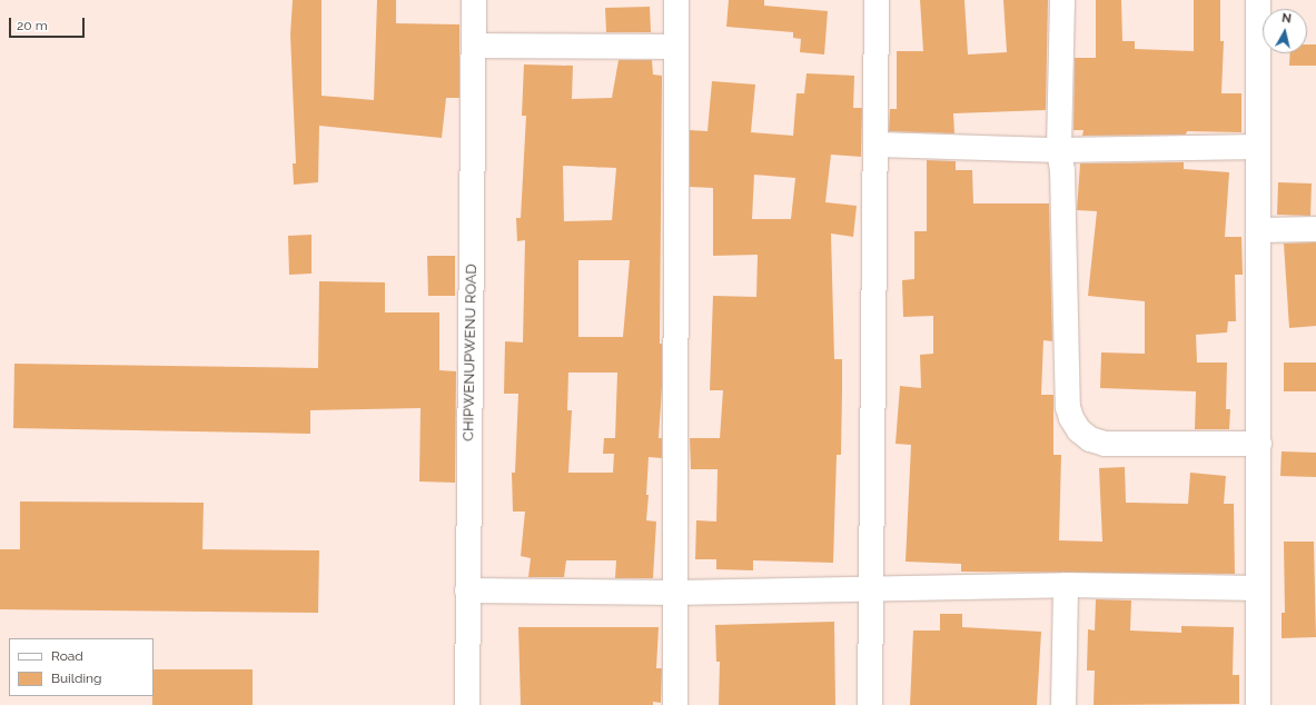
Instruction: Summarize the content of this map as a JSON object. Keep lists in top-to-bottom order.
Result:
{
  "streets": {
    "street": ["CHIPWENUPWENU ROAD"]
  },
  "legend": ["Road", "Building"],
  "scale_bar": "20 m",
  "north": "top"
}
